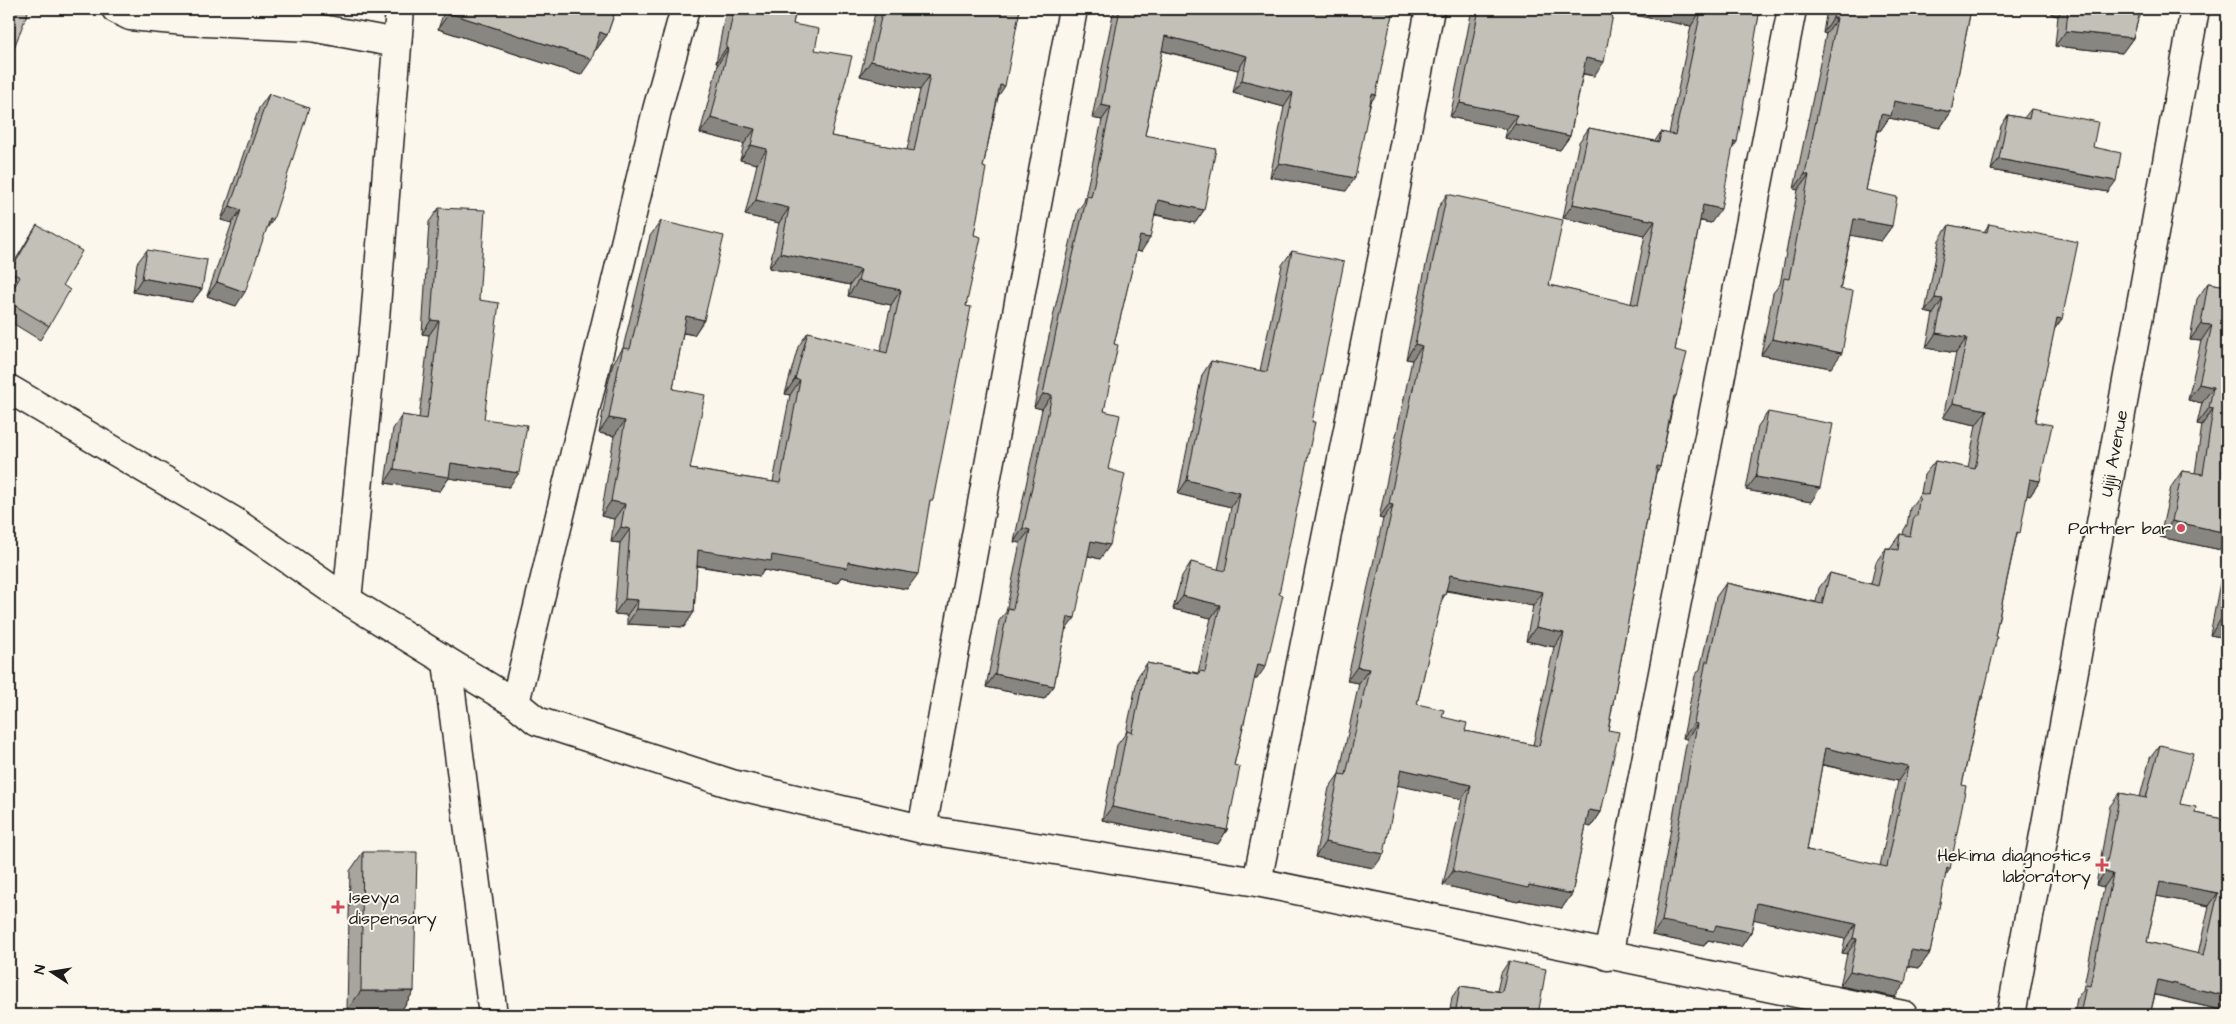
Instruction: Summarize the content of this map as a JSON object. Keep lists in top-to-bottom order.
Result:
{
  "streets": {
    "main road": ["Ujiji Avenue"]
  },
  "places": {
    "other": ["Partner bar"],
    "health": ["Hekima diagnostics laboratory", "Isevya dispensary"]
  },
  "north": "left"
}
